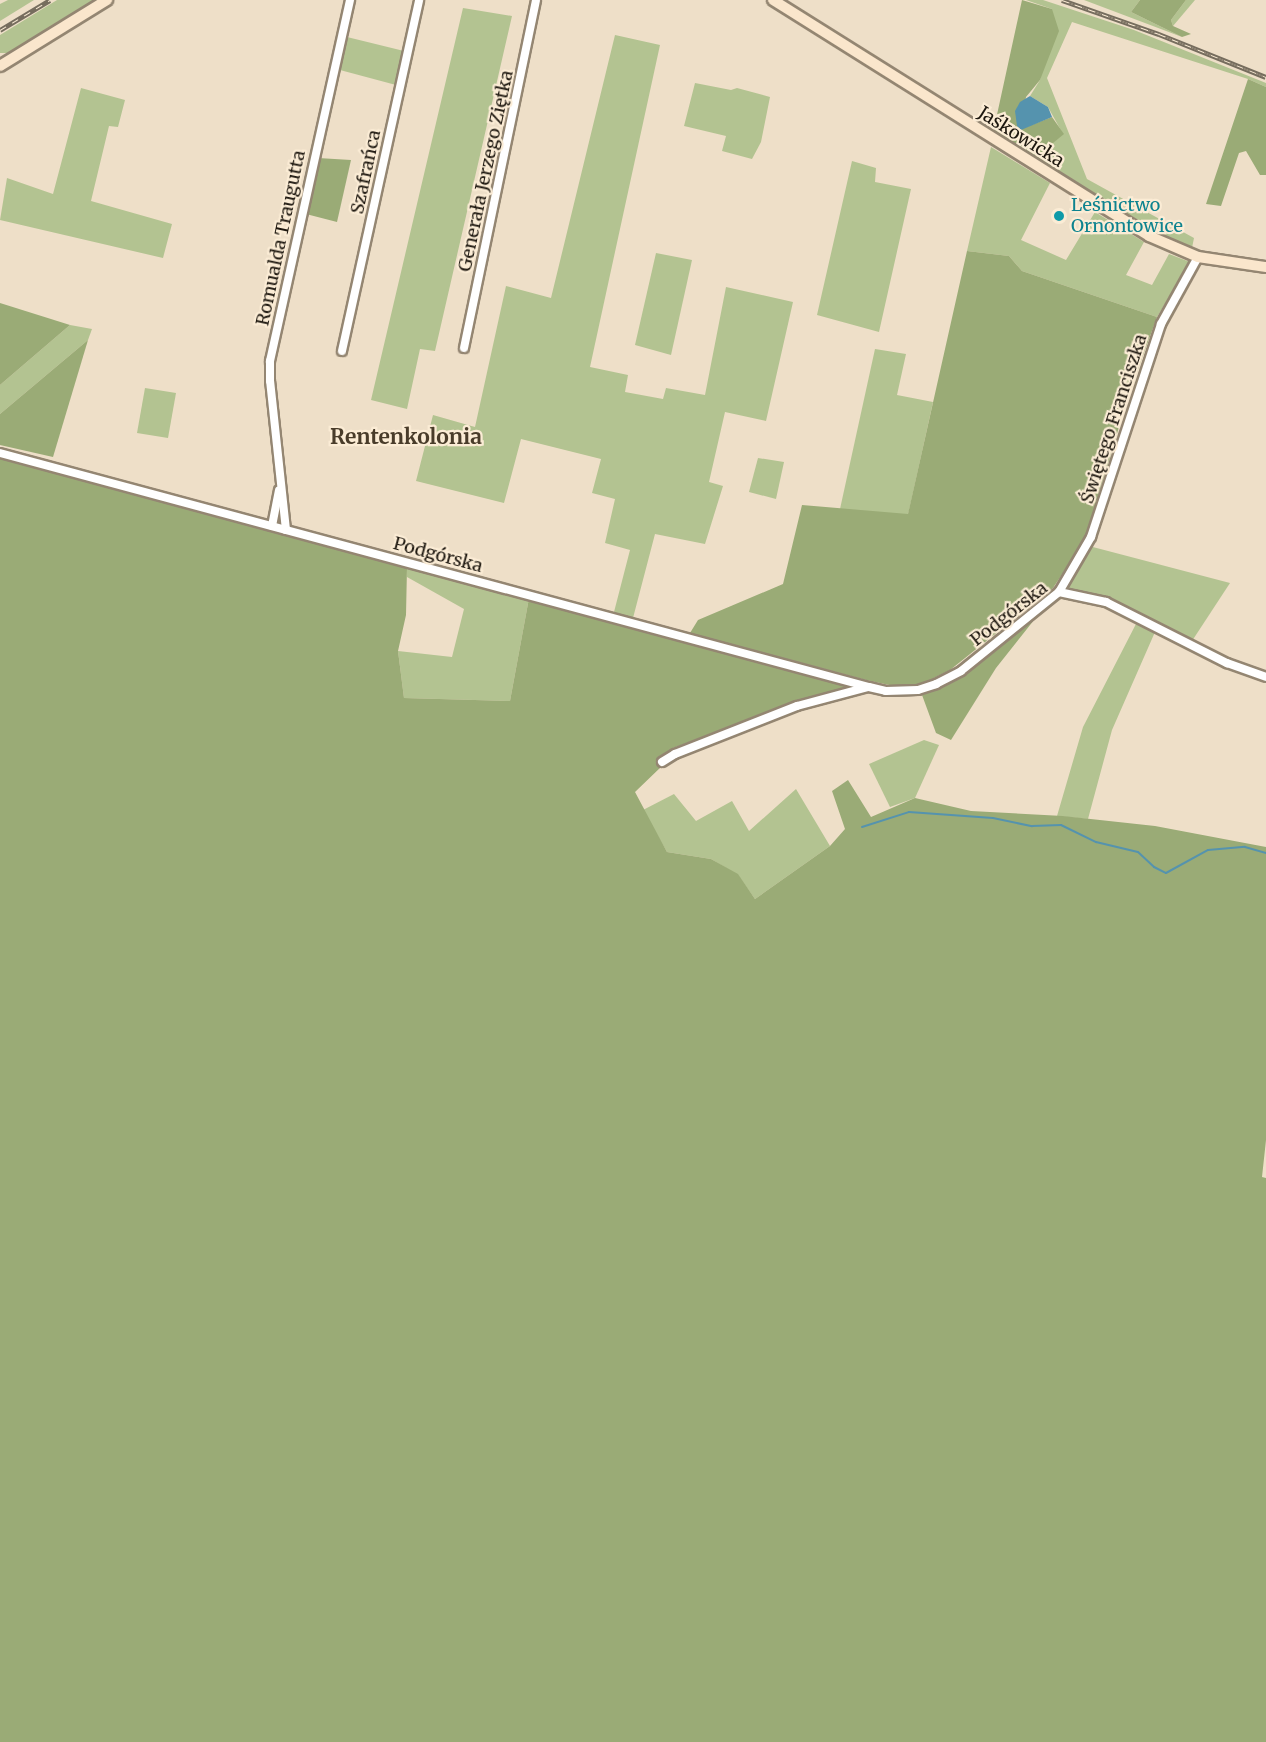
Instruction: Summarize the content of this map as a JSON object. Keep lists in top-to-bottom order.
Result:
{
  "streets": {
    "street": [
      "Jaśkowicka",
      "Generała Jerzego Ziętka",
      "Szafrańca",
      "Romualda Traugutta",
      "Świętego Franciszka",
      "Podgórska"
    ]
  },
  "crossings": [
    ["Jaśkowicka", "Świętego Franciszka"],
    ["Romualda Traugutta", "Podgórska"],
    ["Świętego Franciszka", "Podgórska"]
  ],
  "districts": ["Rentenkolonia"],
  "places": ["Leśnictwo Ornontowice"]
}
